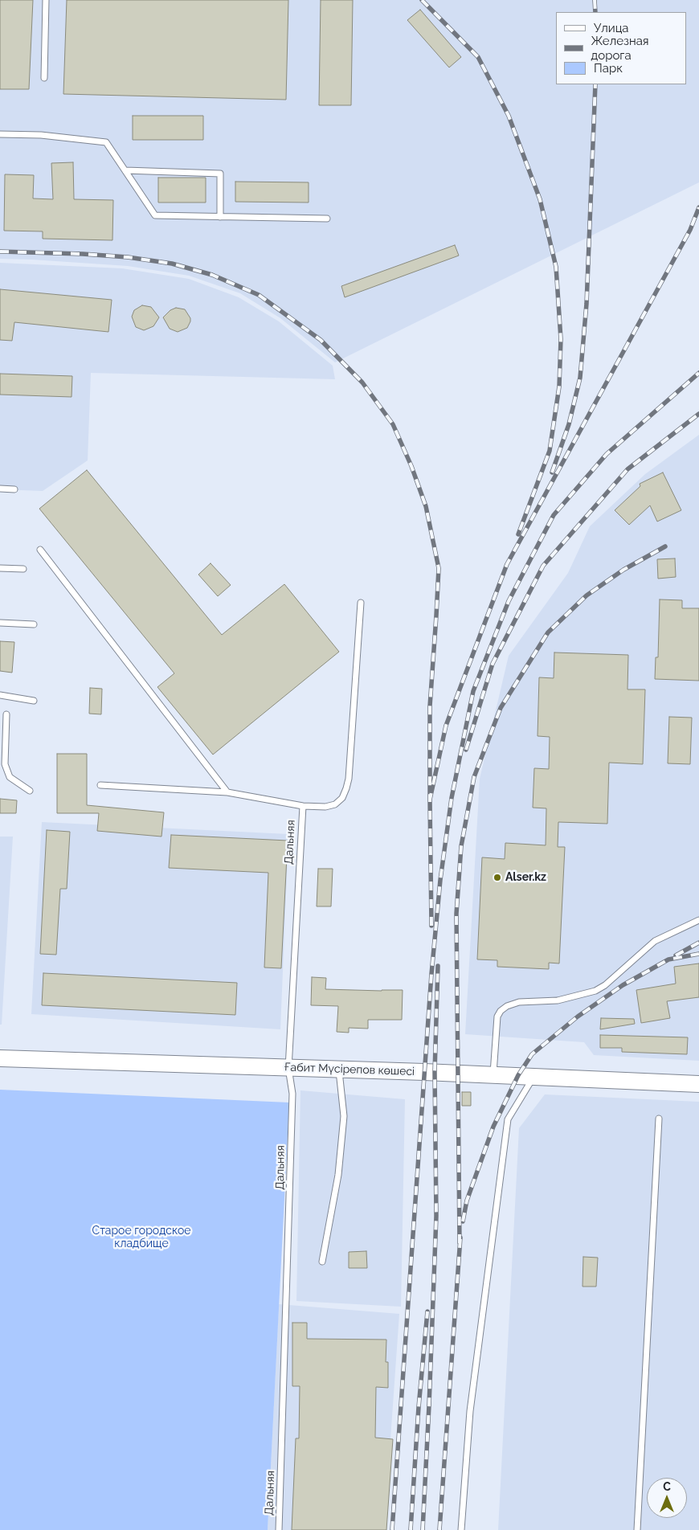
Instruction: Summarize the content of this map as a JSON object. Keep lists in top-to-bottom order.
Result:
{
  "streets": {
    "main road": ["Ғабит Мүсірепов көшесі"],
    "lane": ["Дальняя"]
  },
  "crossings": [
    ["Дальняя", "Ғабит Мүсірепов көшесі"]
  ],
  "parks": ["Старое городское кладбище"],
  "places": ["Alser.kz"],
  "legend": ["Улица", "Железная дорога", "Парк"],
  "north": "top"
}
